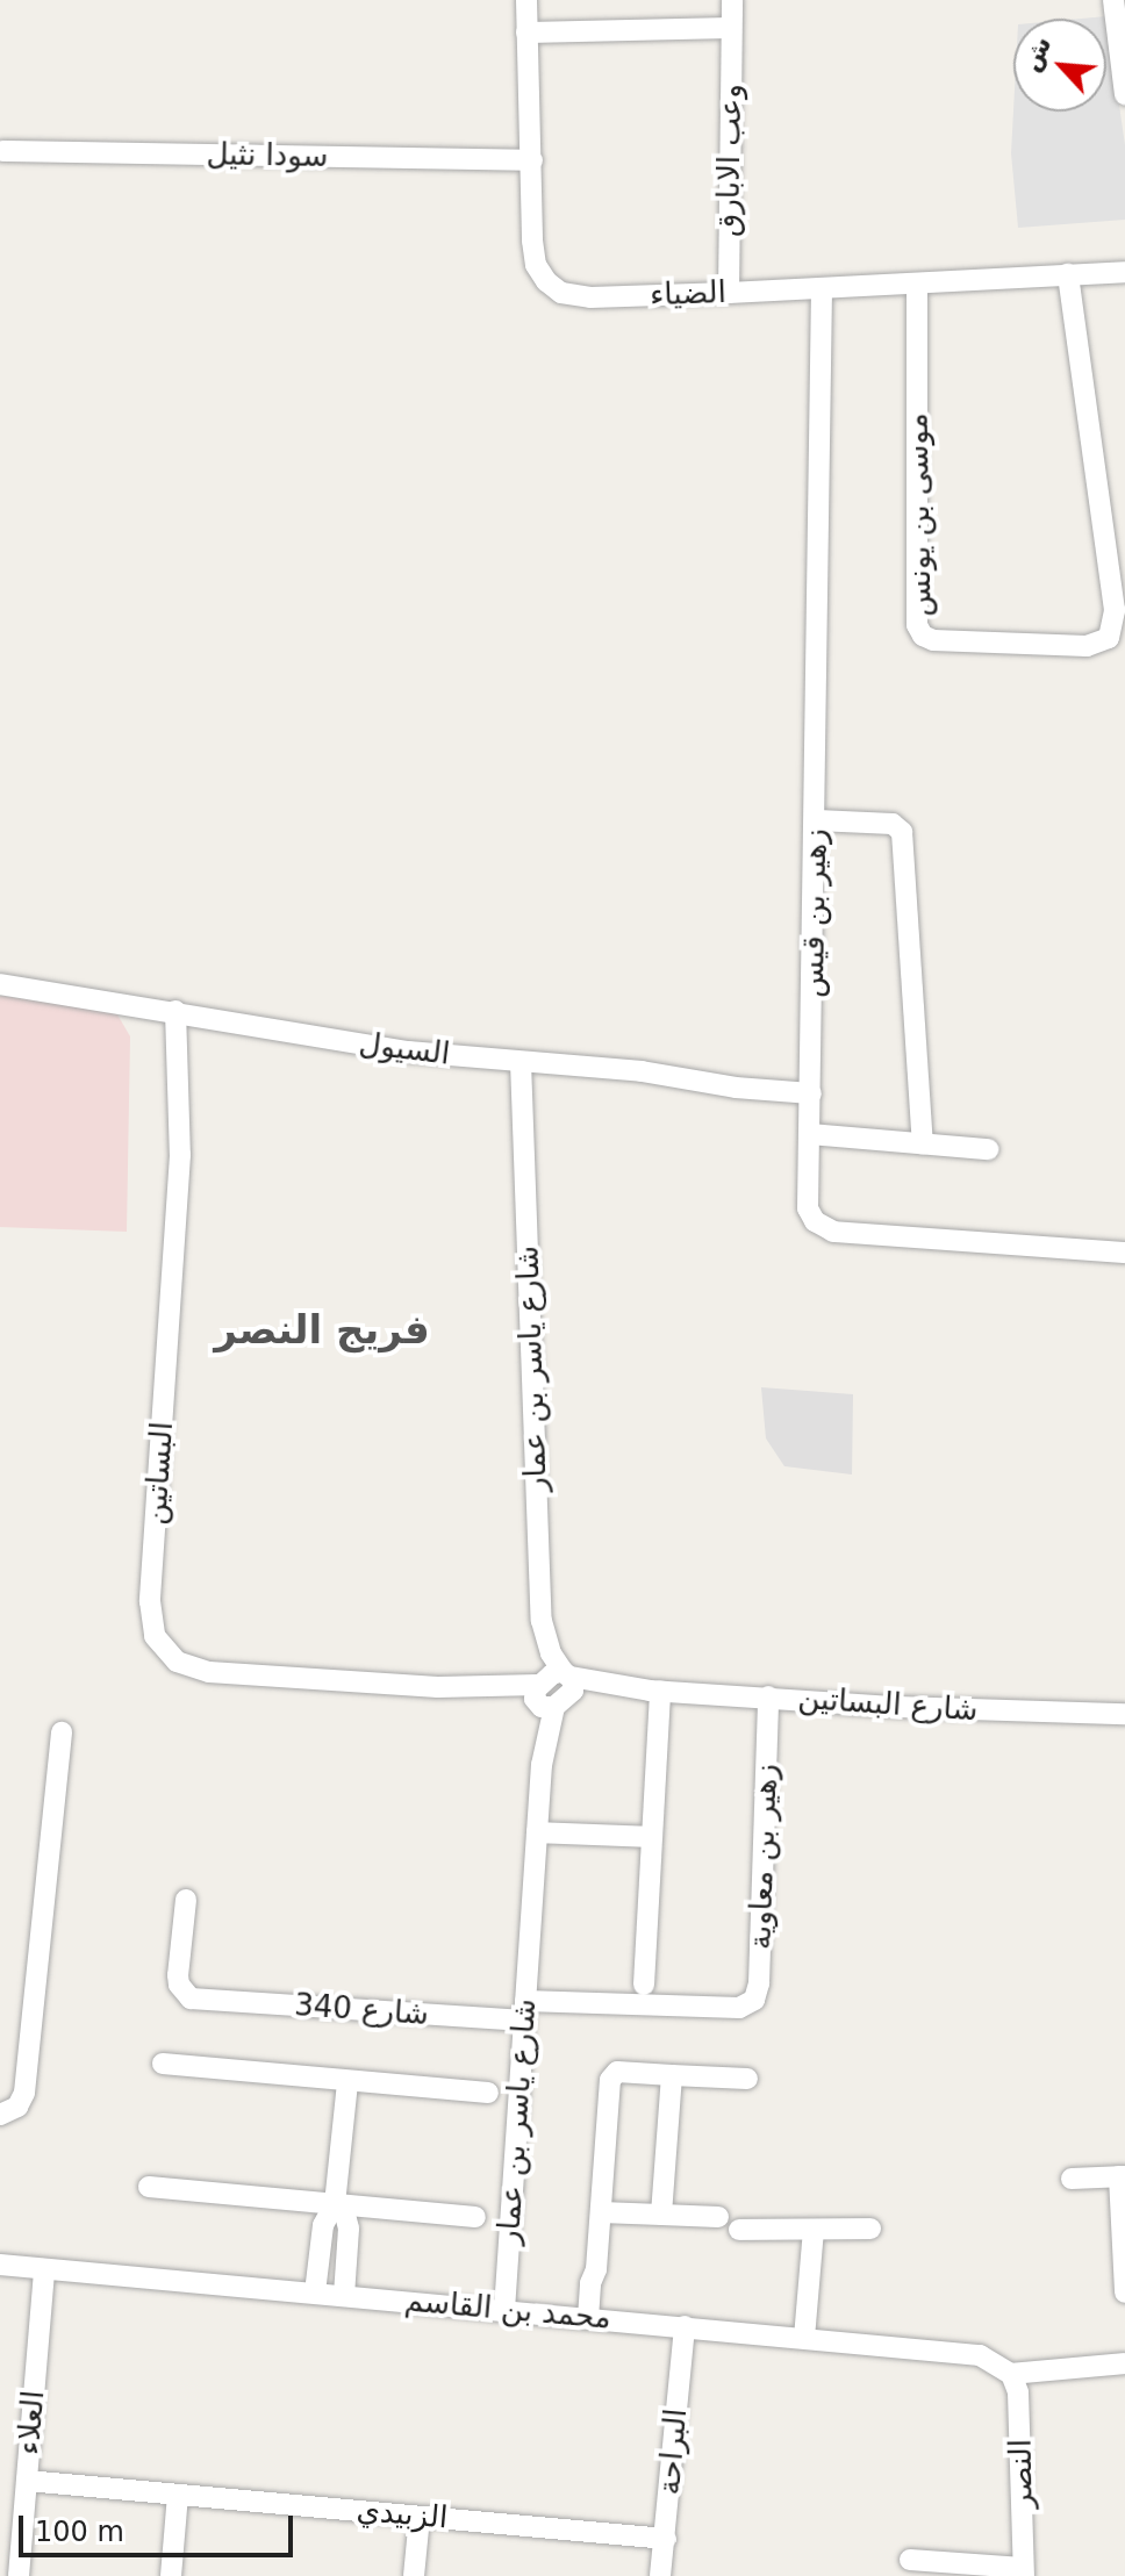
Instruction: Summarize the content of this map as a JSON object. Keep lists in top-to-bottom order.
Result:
{
  "streets": {
    "street": [
      "سودا نثيل",
      "وعب الابارق",
      "الضياء",
      "موسى بن يونس",
      "زهير بن قيس",
      "السيول",
      "شارع ياسر بن عمار",
      "البساتين",
      "شارع البساتين",
      "زهير بن معاوية",
      "شارع 340",
      "محمد بن القاسم",
      "العلاء",
      "البراحة",
      "النصر",
      "الزبيدي"
    ]
  },
  "crossings": [
    ["سودا نثيل", "الضياء"],
    ["وعب الابارق", "الضياء"],
    ["الضياء", "موسى بن يونس"],
    ["الضياء", "زهير بن قيس"],
    ["زهير بن قيس", "السيول"],
    ["السيول", "شارع ياسر بن عمار"],
    ["السيول", "البساتين"],
    ["شارع ياسر بن عمار", "البساتين"],
    ["شارع ياسر بن عمار", "شارع البساتين"],
    ["شارع ياسر بن عمار", "شارع 340"],
    ["شارع ياسر بن عمار", "محمد بن القاسم"],
    ["البساتين", "شارع البساتين"],
    ["شارع البساتين", "زهير بن معاوية"],
    ["زهير بن معاوية", "شارع 340"],
    ["محمد بن القاسم", "العلاء"],
    ["محمد بن القاسم", "البراحة"],
    ["محمد بن القاسم", "النصر"],
    ["العلاء", "الزبيدي"],
    ["البراحة", "الزبيدي"]
  ],
  "districts": ["فريج النصر"],
  "scale_bar": "100 m",
  "north": "top left"
}
